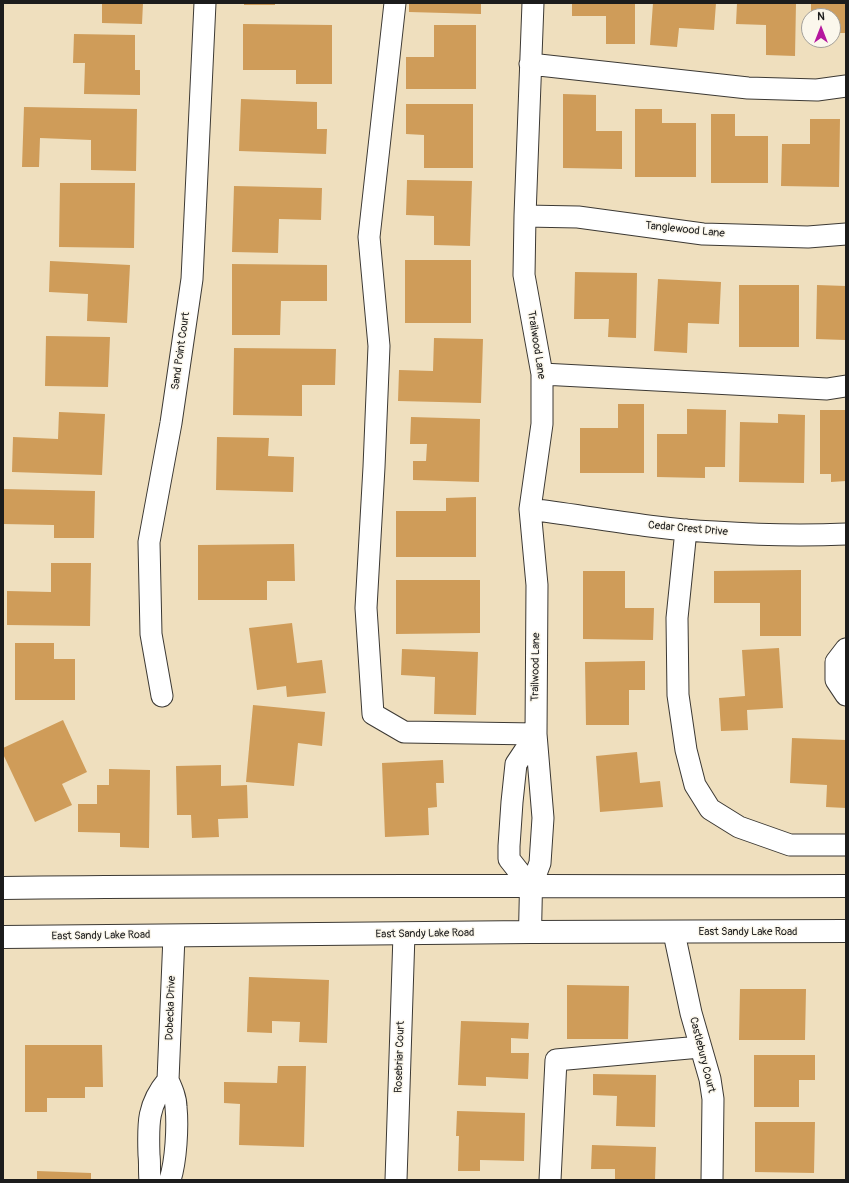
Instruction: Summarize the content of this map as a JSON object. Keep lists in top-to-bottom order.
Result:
{
  "streets": {
    "main road": ["East Sandy Lake Road"],
    "street": [
      "Tanglewood Lane",
      "Trailwood Lane",
      "Sand Point Court",
      "Cedar Crest Drive",
      "Dobecka Drive",
      "Castlebury Court",
      "Rosebriar Court"
    ]
  },
  "crossings": [
    ["Tanglewood Lane", "Trailwood Lane"],
    ["Trailwood Lane", "Cedar Crest Drive"],
    ["East Sandy Lake Road", "Dobecka Drive"],
    ["East Sandy Lake Road", "Castlebury Court"],
    ["East Sandy Lake Road", "Rosebriar Court"]
  ],
  "north": "top"
}
